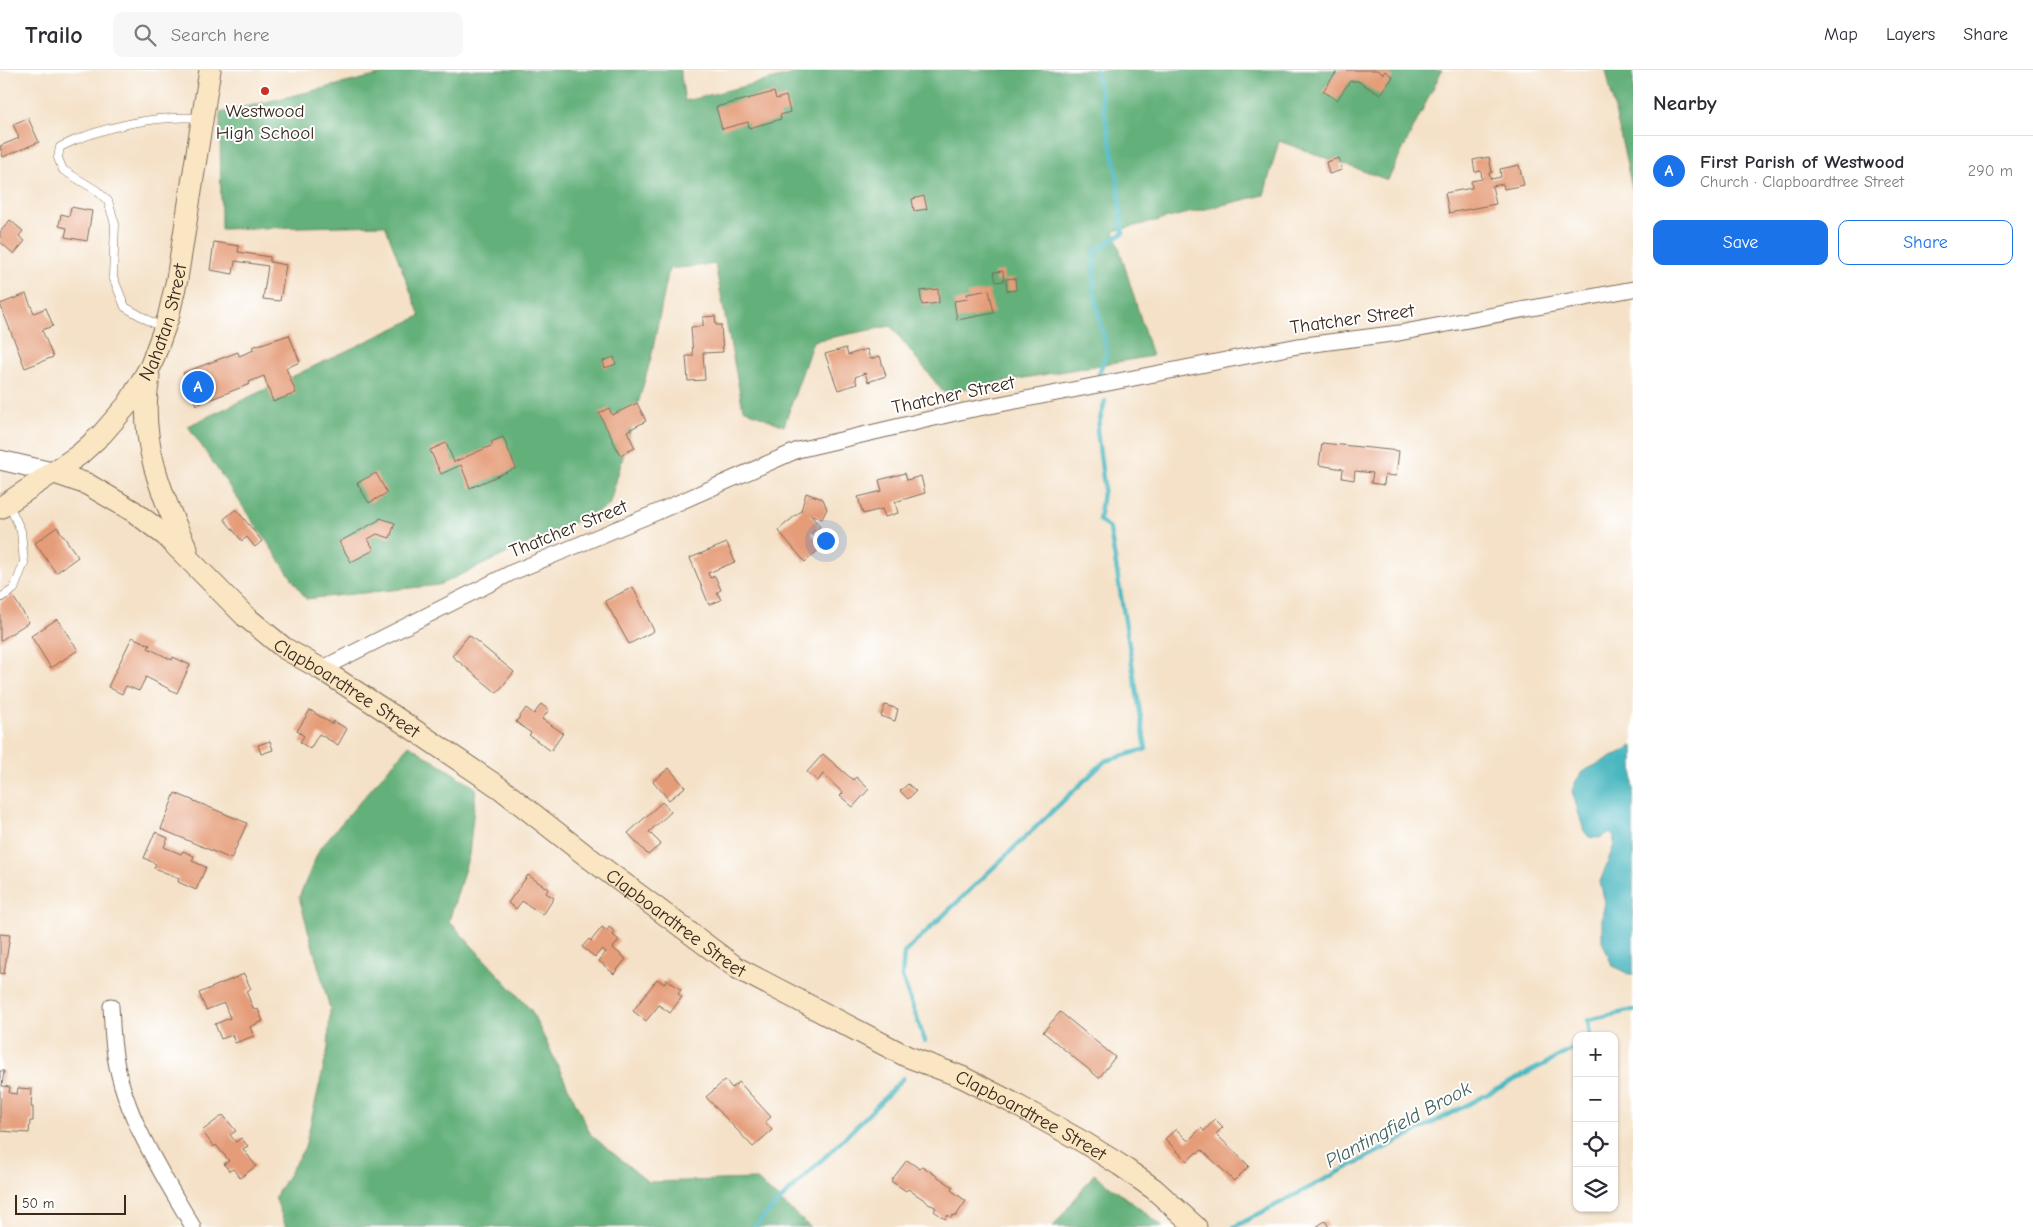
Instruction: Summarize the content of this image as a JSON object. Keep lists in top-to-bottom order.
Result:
{
  "streets": {
    "main road": ["Nahatan Street", "Clapboardtree Street"],
    "street": ["Thatcher Street"]
  },
  "crossings": [
    ["Thatcher Street", "Clapboardtree Street"],
    ["Nahatan Street", "Clapboardtree Street"]
  ],
  "water": ["Plantingfield Brook"],
  "places": ["Westwood High School"],
  "scale_bar": "50 m",
  "page": {
    "header": "Trailo",
    "search": "Search here",
    "nav": ["Map", "Layers", "Share"],
    "heading": "Nearby",
    "list": [
      {
        "mark": "A",
        "name": "First Parish of Westwood",
        "note": "Church · Clapboardtree Street",
        "value": "290 m"
      }
    ],
    "buttons": ["Save", "Share"],
    "pins": "A",
    "map_buttons": ["+", "−"],
    "scale": "50 m"
  }
}
